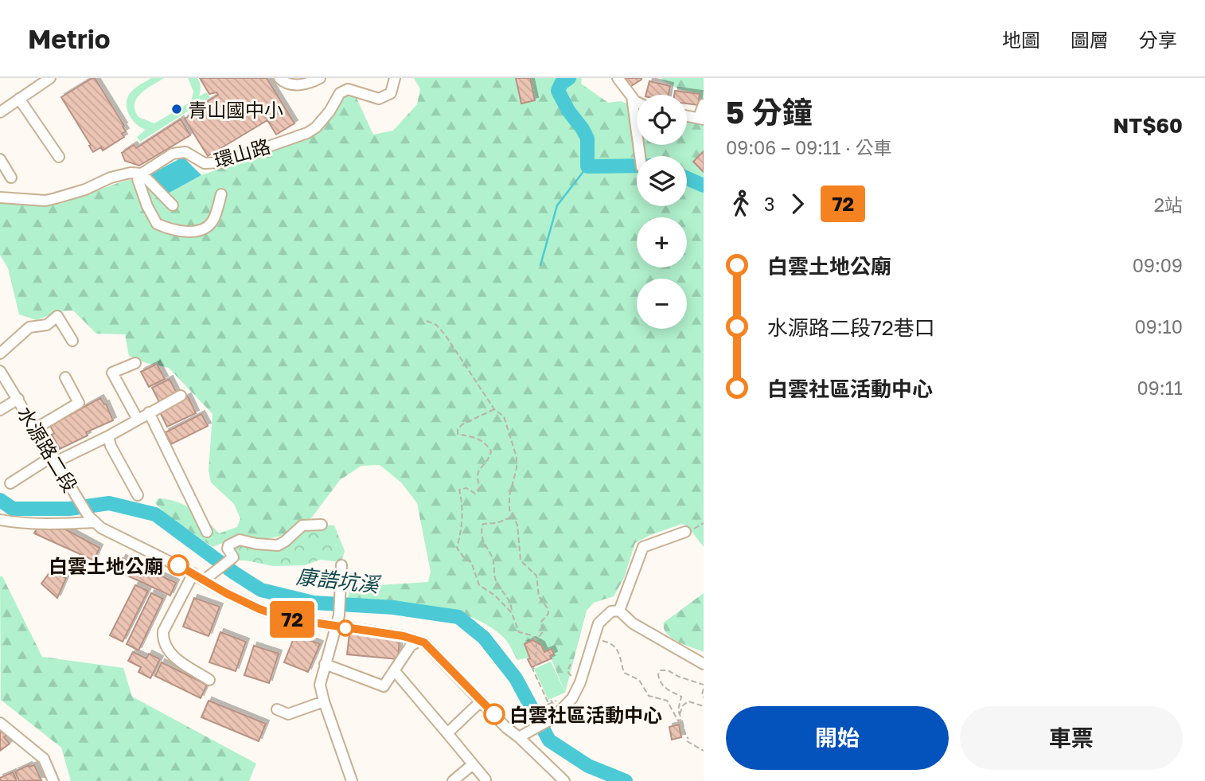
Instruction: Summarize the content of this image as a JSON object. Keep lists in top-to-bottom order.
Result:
{
  "streets": {
    "street": ["環山路", "水源路二段"]
  },
  "water": ["康誥坑溪"],
  "places": ["青山國中小", "白雲土地公廟", "白雲社區活動中心"],
  "lines": ["bus line 72"],
  "page": {
    "header": "Metrio",
    "nav": ["地圖", "圖層", "分享"],
    "on_map": "72",
    "heading": ["5 分鐘", "09:06 – 09:11 · 公車", "NT$60"],
    "map_buttons": ["+", "−"],
    "legs": ["3", "72", "2站"],
    "list": [
      {
        "name": "白雲土地公廟",
        "value": "09:09"
      },
      {
        "name": "水源路二段72巷口",
        "value": "09:10"
      },
      {
        "name": "白雲社區活動中心",
        "value": "09:11"
      }
    ],
    "buttons": ["開始", "車票"]
  }
}
